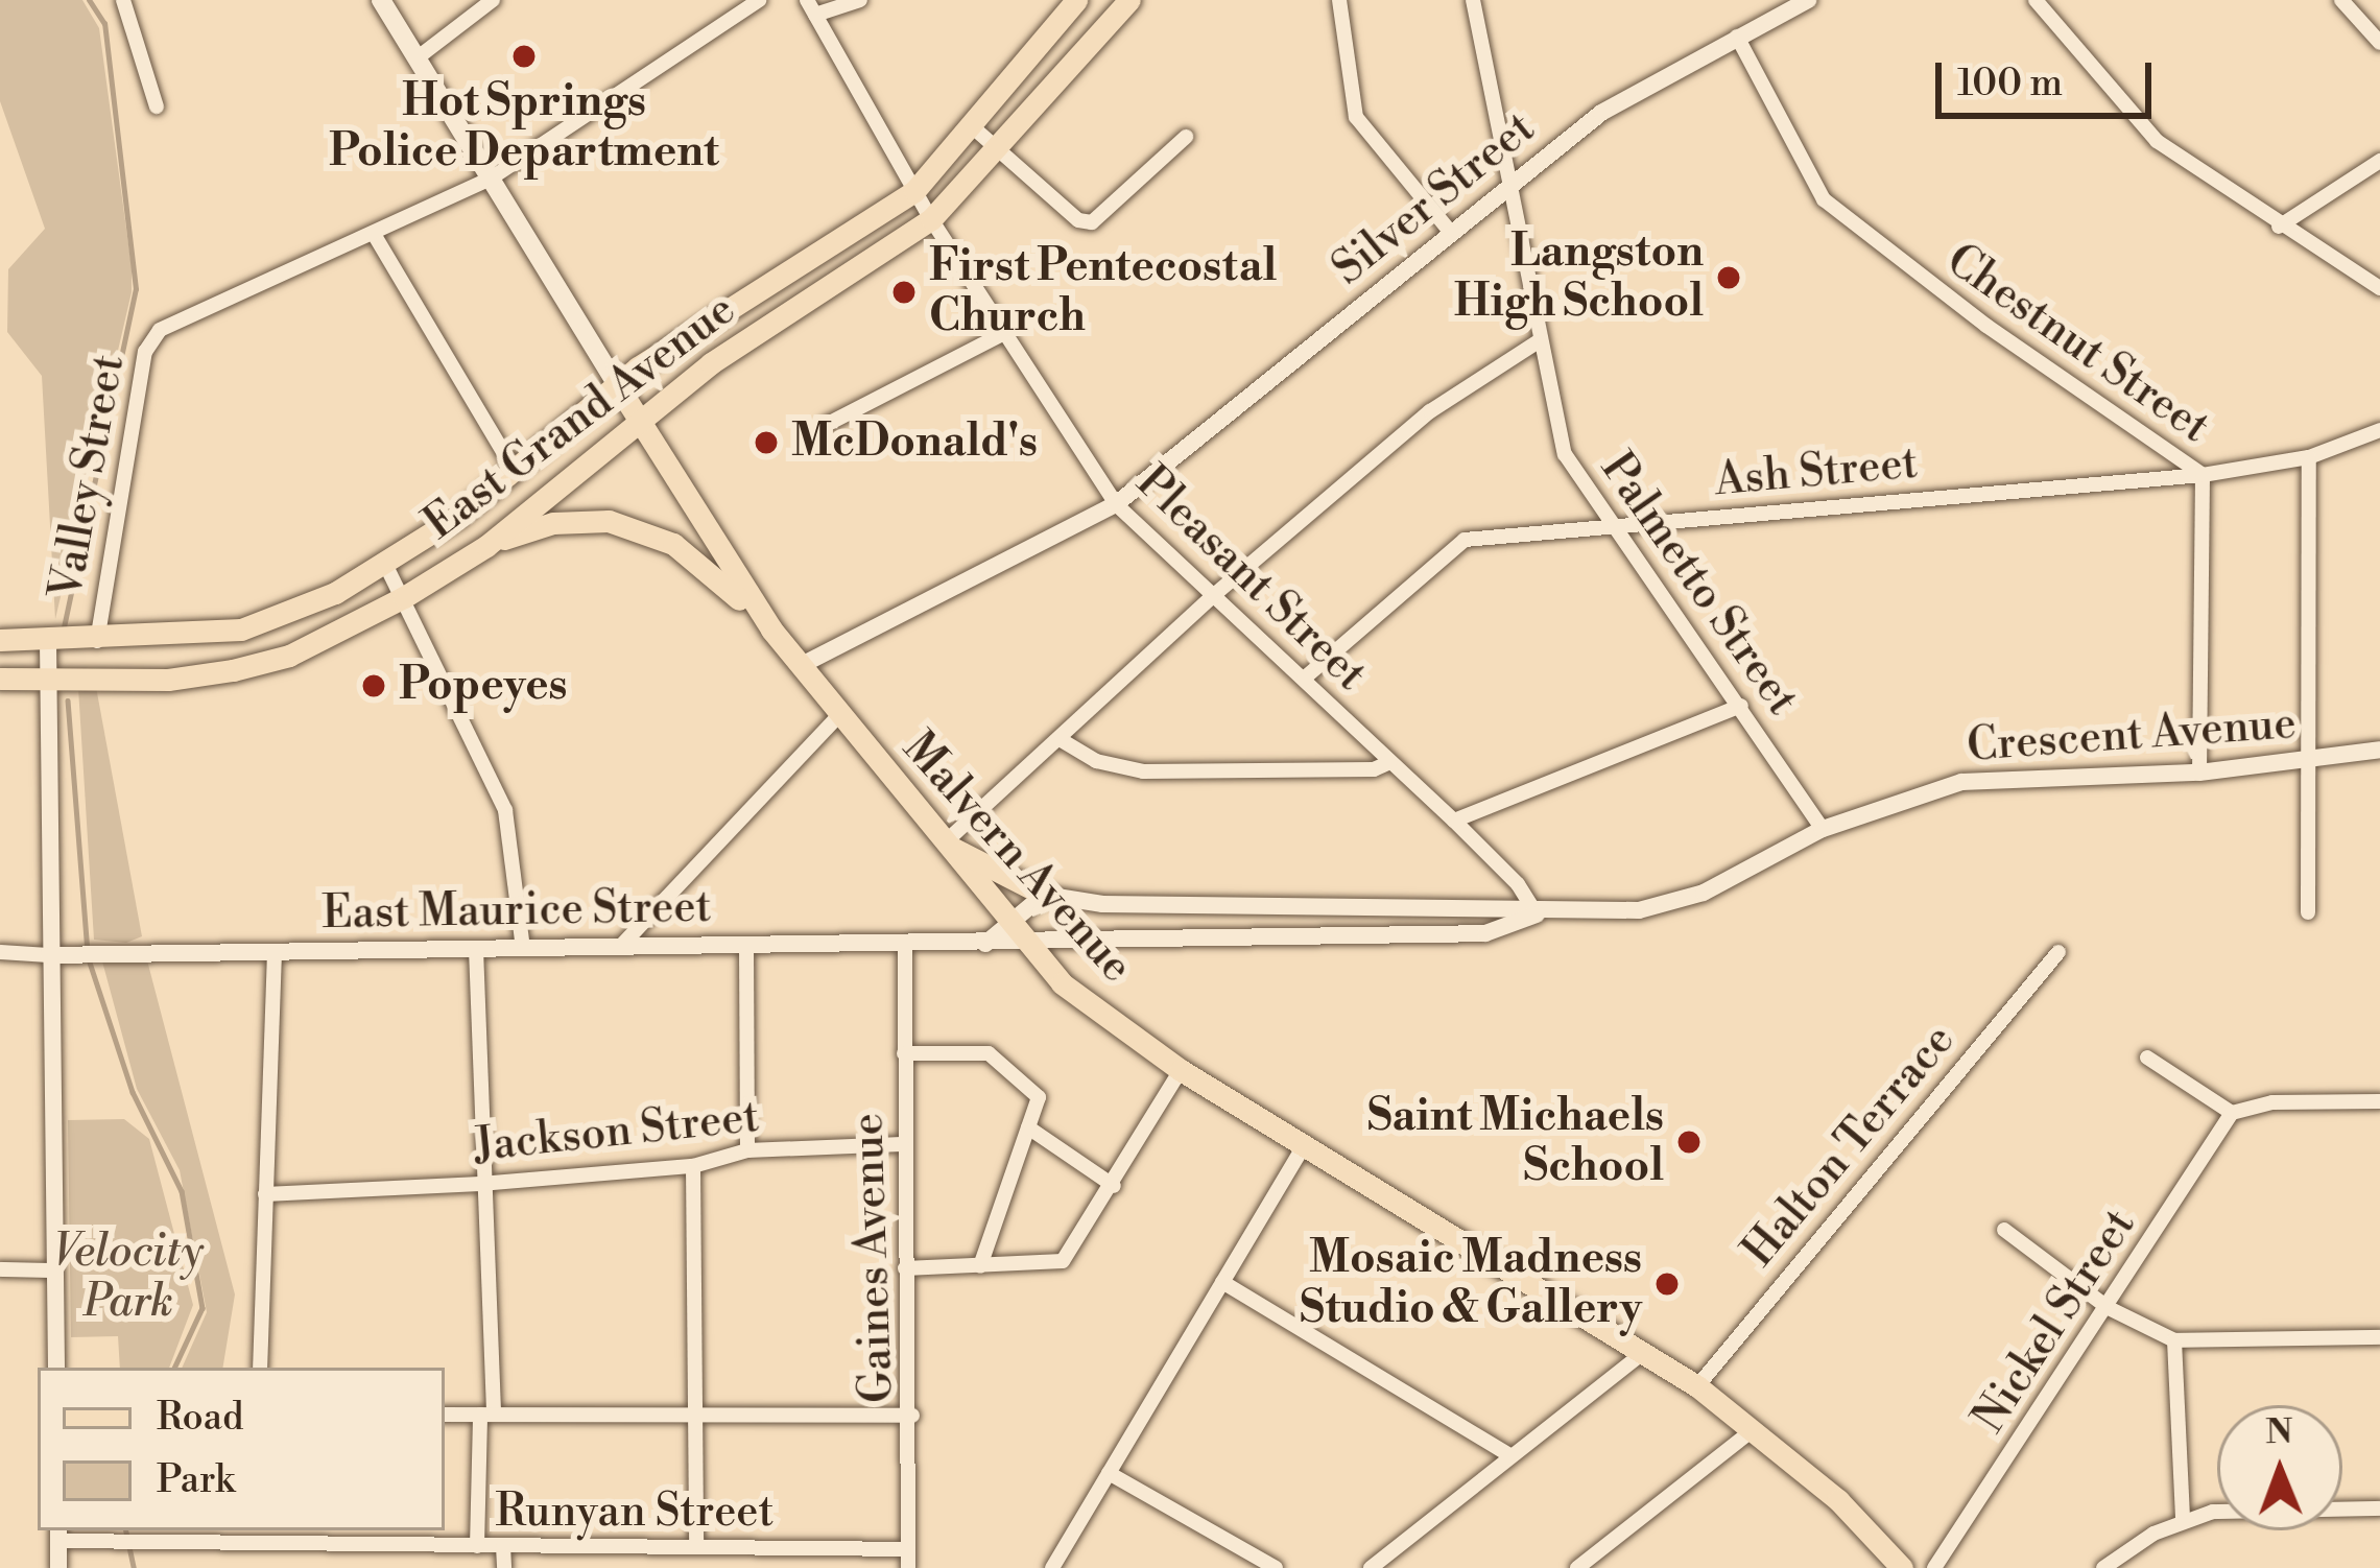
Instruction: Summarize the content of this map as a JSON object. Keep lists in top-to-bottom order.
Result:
{
  "streets": {
    "main road": ["East Grand Avenue", "Malvern Avenue"],
    "street": [
      "Silver Street",
      "Chestnut Street",
      "Ash Street",
      "Valley Street",
      "Pleasant Street",
      "Palmetto Street",
      "Crescent Avenue",
      "East Maurice Street",
      "Jackson Street",
      "Halton Terrace",
      "Gaines Avenue",
      "Nickel Street",
      "Runyan Street"
    ]
  },
  "crossings": [
    ["Silver Street", "Chestnut Street"],
    ["Silver Street", "Pleasant Street"],
    ["Silver Street", "Palmetto Street"],
    ["Silver Street", "Malvern Avenue"],
    ["Chestnut Street", "Ash Street"],
    ["Chestnut Street", "Crescent Avenue"],
    ["East Grand Avenue", "Valley Street"],
    ["East Grand Avenue", "Pleasant Street"],
    ["East Grand Avenue", "Malvern Avenue"],
    ["Ash Street", "Pleasant Street"],
    ["Ash Street", "Palmetto Street"],
    ["Valley Street", "East Maurice Street"],
    ["Pleasant Street", "Crescent Avenue"],
    ["Palmetto Street", "Crescent Avenue"],
    ["Crescent Avenue", "Malvern Avenue"],
    ["Crescent Avenue", "East Maurice Street"],
    ["Malvern Avenue", "East Maurice Street"],
    ["Malvern Avenue", "Halton Terrace"],
    ["East Maurice Street", "Gaines Avenue"],
    ["Jackson Street", "Gaines Avenue"],
    ["Gaines Avenue", "Runyan Street"]
  ],
  "parks": ["Velocity Park"],
  "places": [
    "Hot Springs Police Department",
    "Langston High School",
    "First Pentecostal Church",
    "McDonald's",
    "Popeyes",
    "Saint Michaels School",
    "Mosaic Madness Studio & Gallery"
  ],
  "legend": ["Road", "Park"],
  "scale_bar": "100 m",
  "north": "top"
}
